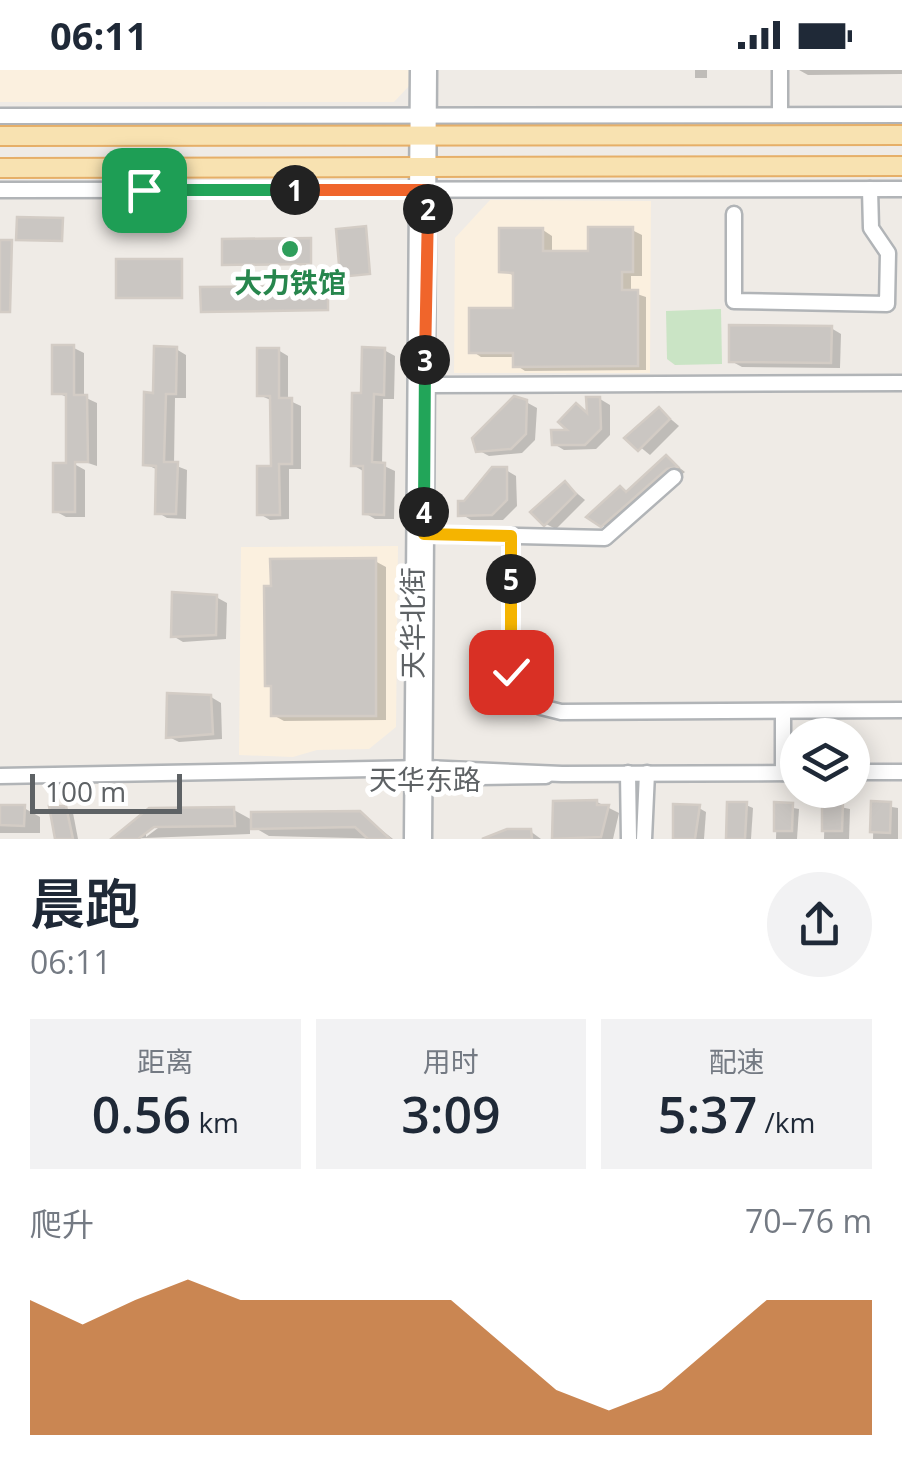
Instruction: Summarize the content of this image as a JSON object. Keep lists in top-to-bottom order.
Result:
{
  "streets": {
    "street": ["天华北街", "天华东路"]
  },
  "crossings": [
    ["天华北街", "天华东路"]
  ],
  "places": ["大力铁馆"],
  "scale_bar": "100 m",
  "page": {
    "status": "06:11",
    "pins": [
      "1",
      "2",
      "3",
      "4",
      "5"
    ],
    "scale": "100 m",
    "heading": ["晨跑", "06:11"],
    "stats": [
      ["距离", "0.56 km"],
      ["用时", "3:09"],
      ["配速", "5:37 /km"]
    ],
    "chart": ["爬升", "70–76 m"]
  }
}
